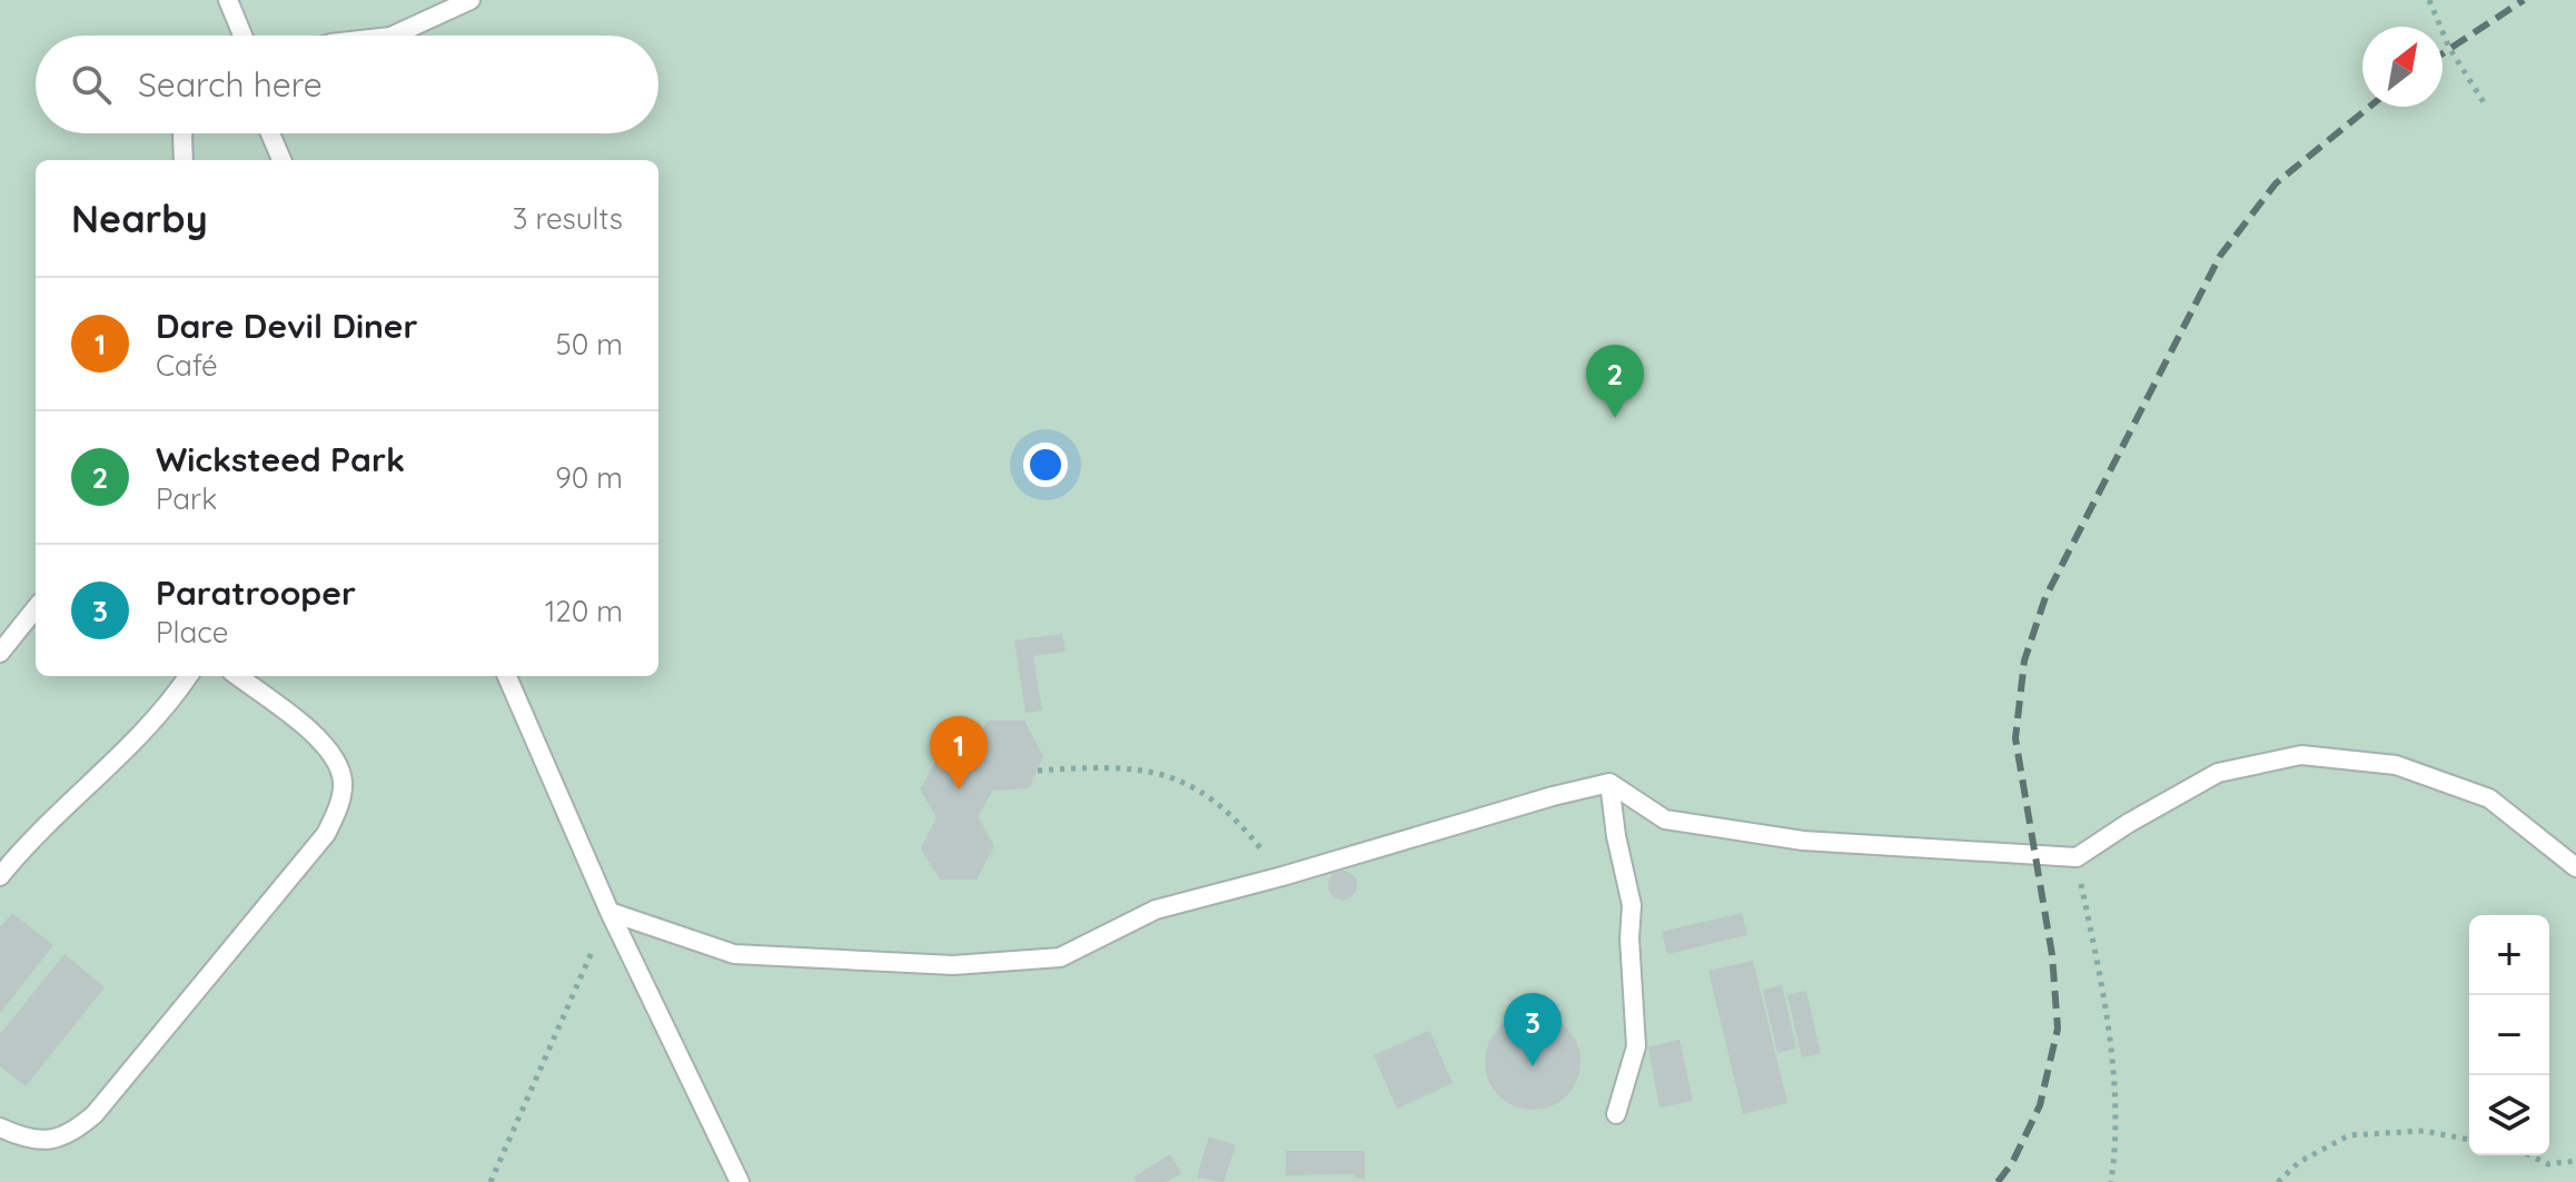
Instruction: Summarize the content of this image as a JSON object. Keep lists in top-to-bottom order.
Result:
{
  "north": "top right",
  "page": {
    "search": "Search here",
    "heading": ["Nearby", "3 results"],
    "list": [
      {
        "mark": "1",
        "name": "Dare Devil Diner",
        "note": "Café",
        "value": "50 m"
      },
      {
        "mark": "2",
        "name": "Wicksteed Park",
        "note": "Park",
        "value": "90 m"
      },
      {
        "mark": "3",
        "name": "Paratrooper",
        "note": "Place",
        "value": "120 m"
      }
    ],
    "pins": ["2", "1", "3"],
    "map_buttons": ["+", "−"]
  }
}
